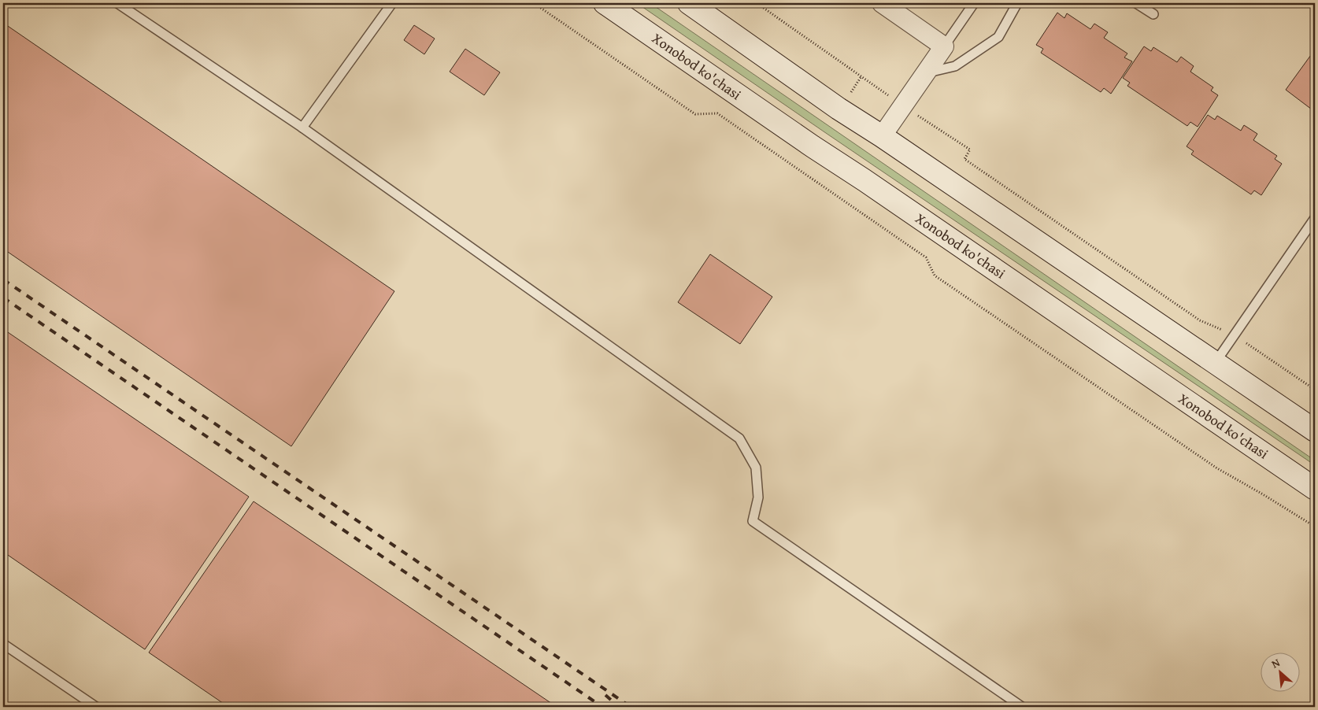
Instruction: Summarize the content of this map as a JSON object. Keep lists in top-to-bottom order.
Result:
{
  "streets": {
    "street": ["Xonobod ko'chasi"]
  },
  "north": "top left"
}
